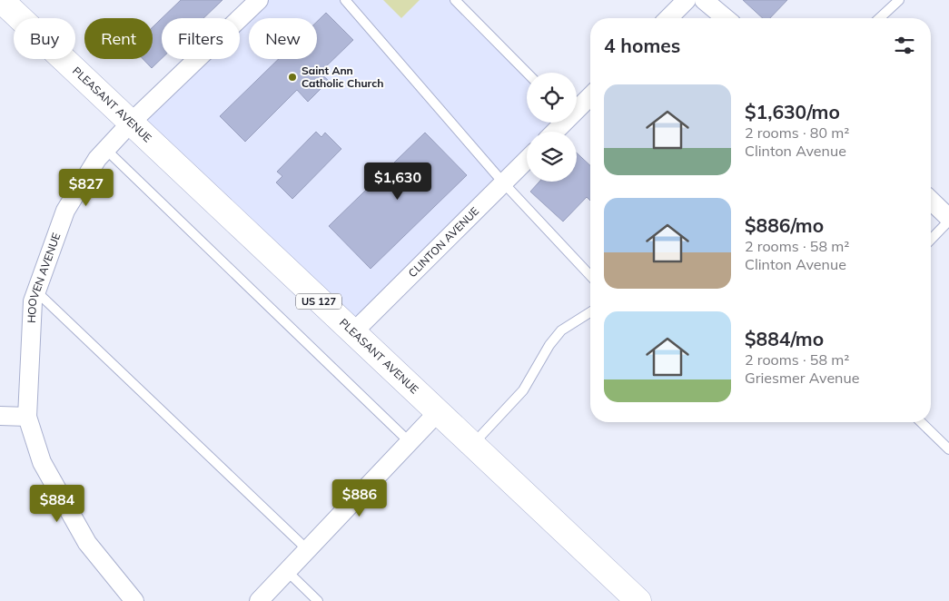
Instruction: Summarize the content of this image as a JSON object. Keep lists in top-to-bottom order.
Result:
{
  "streets": {
    "main road": ["PLEASANT AVENUE", "US 127"],
    "street": ["CLINTON AVENUE", "HOOVEN AVENUE"]
  },
  "crossings": [
    ["PLEASANT AVENUE", "CLINTON AVENUE"],
    ["PLEASANT AVENUE", "HOOVEN AVENUE"]
  ],
  "places": ["Saint Ann Catholic Church"],
  "page": {
    "chip": [
      "Buy",
      "Rent",
      "Filters",
      "New"
    ],
    "heading": "4 homes",
    "list": [
      {
        "name": "$1,630/mo",
        "note": "2 rooms · 80 m² · Clinton Avenue"
      },
      {
        "name": "$886/mo",
        "note": "2 rooms · 58 m² · Clinton Avenue"
      },
      {
        "name": "$884/mo",
        "note": "2 rooms · 58 m² · Griesmer Avenue"
      }
    ],
    "price": [
      "$1,630",
      "$827",
      "$886",
      "$884"
    ]
  }
}
